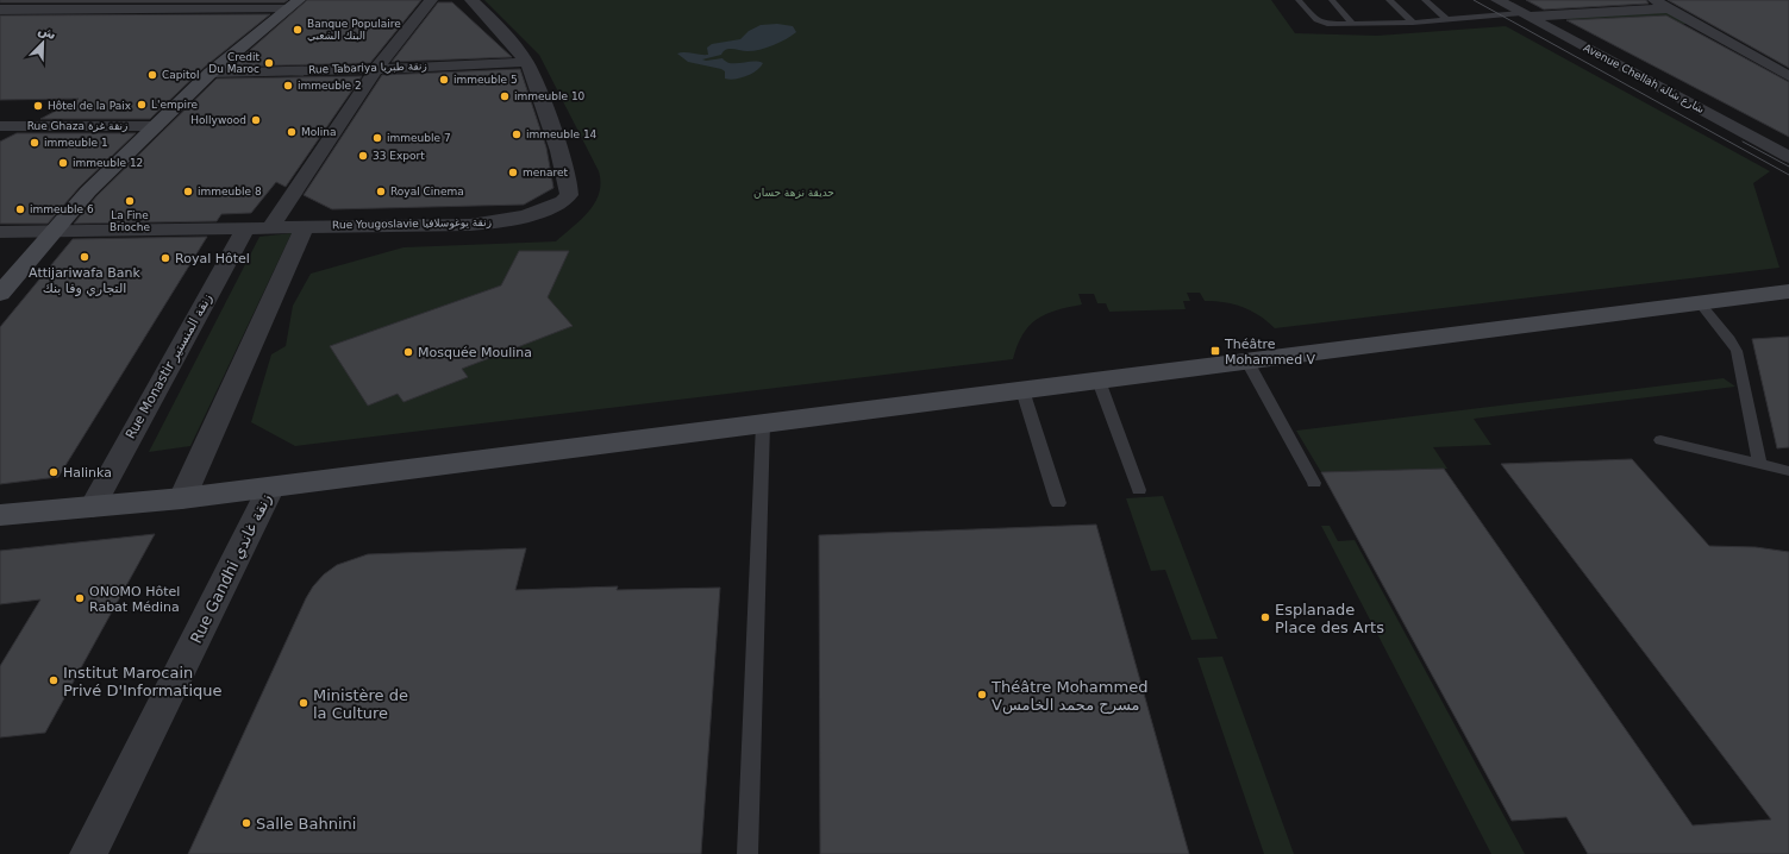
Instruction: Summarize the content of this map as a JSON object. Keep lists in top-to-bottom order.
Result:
{
  "streets": {
    "street": [
      "Rue Tabariya زنقة طبريا",
      "Avenue Chellah شارع شالة",
      "Rue Ghaza زنقة غزة",
      "Rue Yougoslavie زنقة يوغوسلافيا",
      "Rue Monastir زنقة المنستير",
      "Rue Gandhi زنقة غاندي"
    ]
  },
  "crossings": [
    ["Rue Tabariya زنقة طبريا", "Rue Yougoslavie زنقة يوغوسلافيا"],
    ["Rue Yougoslavie زنقة يوغوسلافيا", "Rue Monastir زنقة المنستير"]
  ],
  "parks": ["حديقة نزهة حسان"],
  "places": {
    "other": [
      "Banque Populaire البنك الشعبي",
      "Credit Du Maroc",
      "Capitol",
      "immeuble 5",
      "immeuble 2",
      "immeuble 10",
      "L'empire",
      "Hôtel de la Paix",
      "Hollywood",
      "Molina",
      "immeuble 14",
      "immeuble 7",
      "immeuble 1",
      "33 Export",
      "immeuble 12",
      "menaret",
      "immeuble 8",
      "Royal Cinema",
      "La Fine Brioche",
      "immeuble 6",
      "Attijariwafa Bank التجاري وفا بنك",
      "Royal Hôtel",
      "Mosquée Moulina",
      "Halinka",
      "ONOMO Hôtel Rabat Médina",
      "Esplanade Place des Arts",
      "Institut Marocain Privé D'Informatique",
      "Théâtre Mohammed Vمسرح محمد الخامس",
      "Ministère de la Culture",
      "Salle Bahnini"
    ],
    "transit": ["Théâtre Mohammed V"]
  },
  "north": "top right"
}
